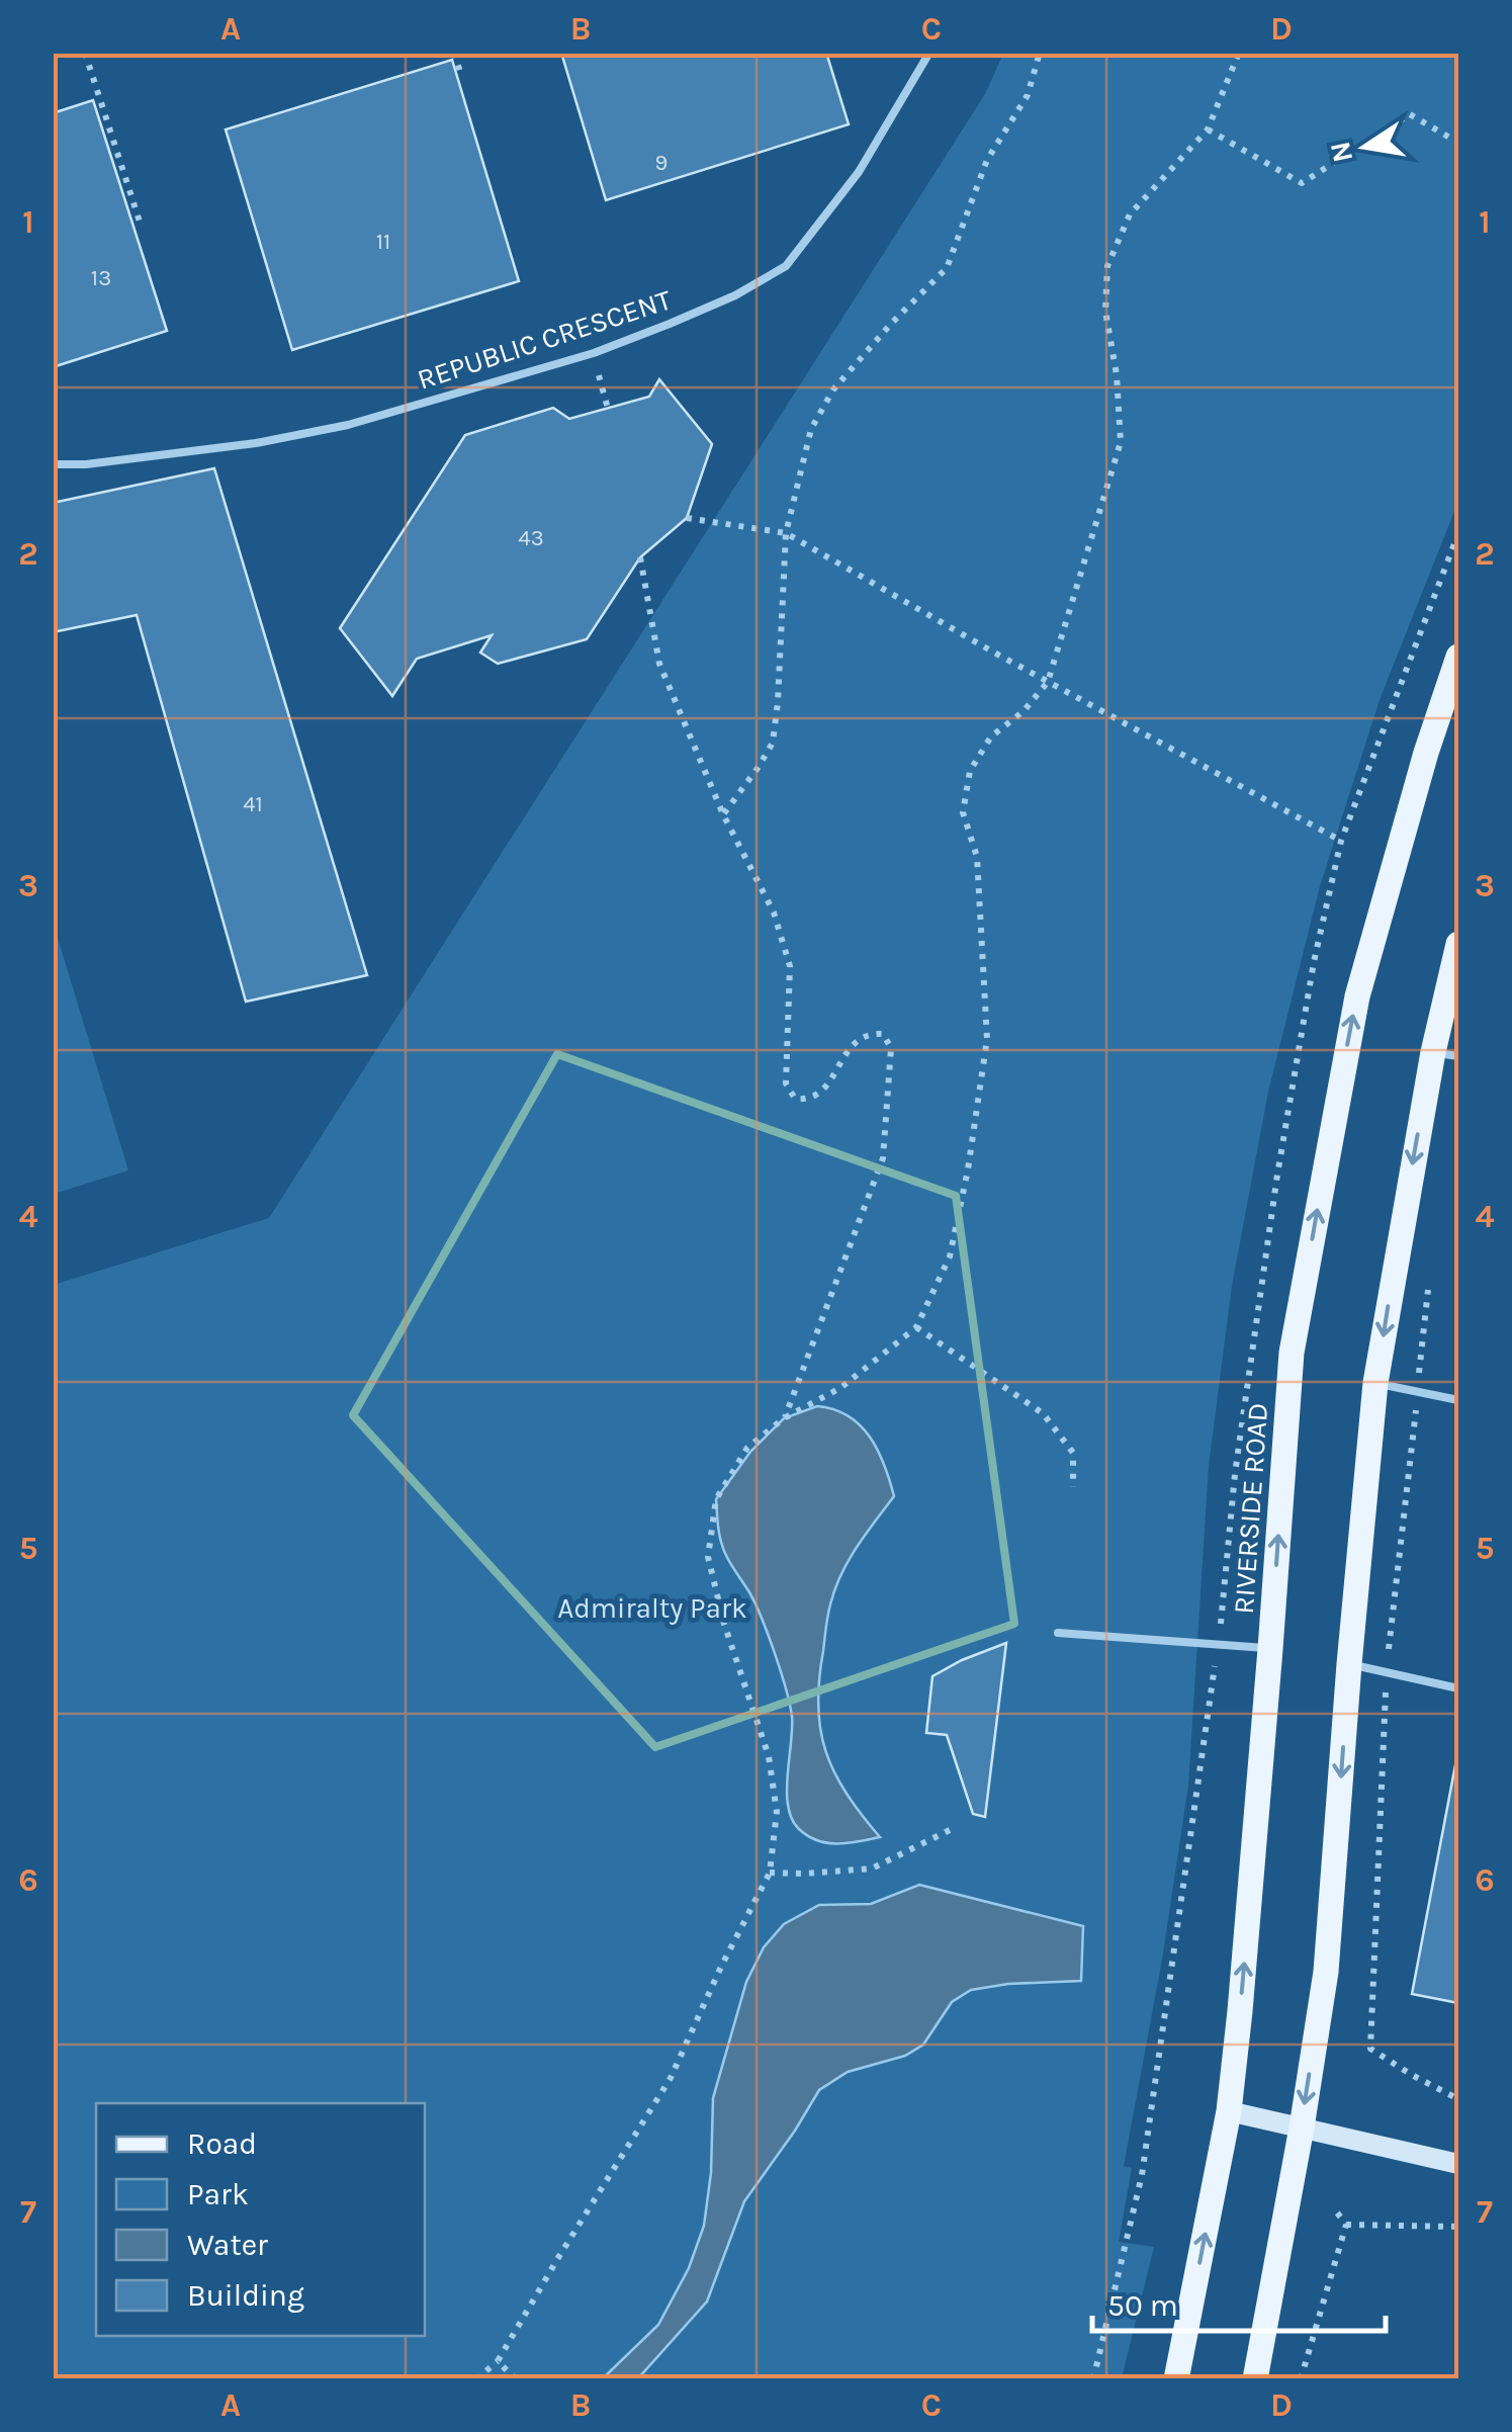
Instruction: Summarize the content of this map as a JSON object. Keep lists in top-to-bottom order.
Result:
{
  "streets": {
    "main road": ["RIVERSIDE ROAD"],
    "lane": ["REPUBLIC CRESCENT"]
  },
  "parks": ["Admiralty Park"],
  "house_numbers": [
    "9",
    "11",
    "13",
    "43",
    "41"
  ],
  "legend": [
    "Road",
    "Park",
    "Water",
    "Building"
  ],
  "scale_bar": "50 m",
  "north": "left",
  "grid": {
    "columns": [
      "A",
      "B",
      "C",
      "D"
    ],
    "rows": [
      "1",
      "2",
      "3",
      "4",
      "5",
      "6",
      "7"
    ]
  }
}
